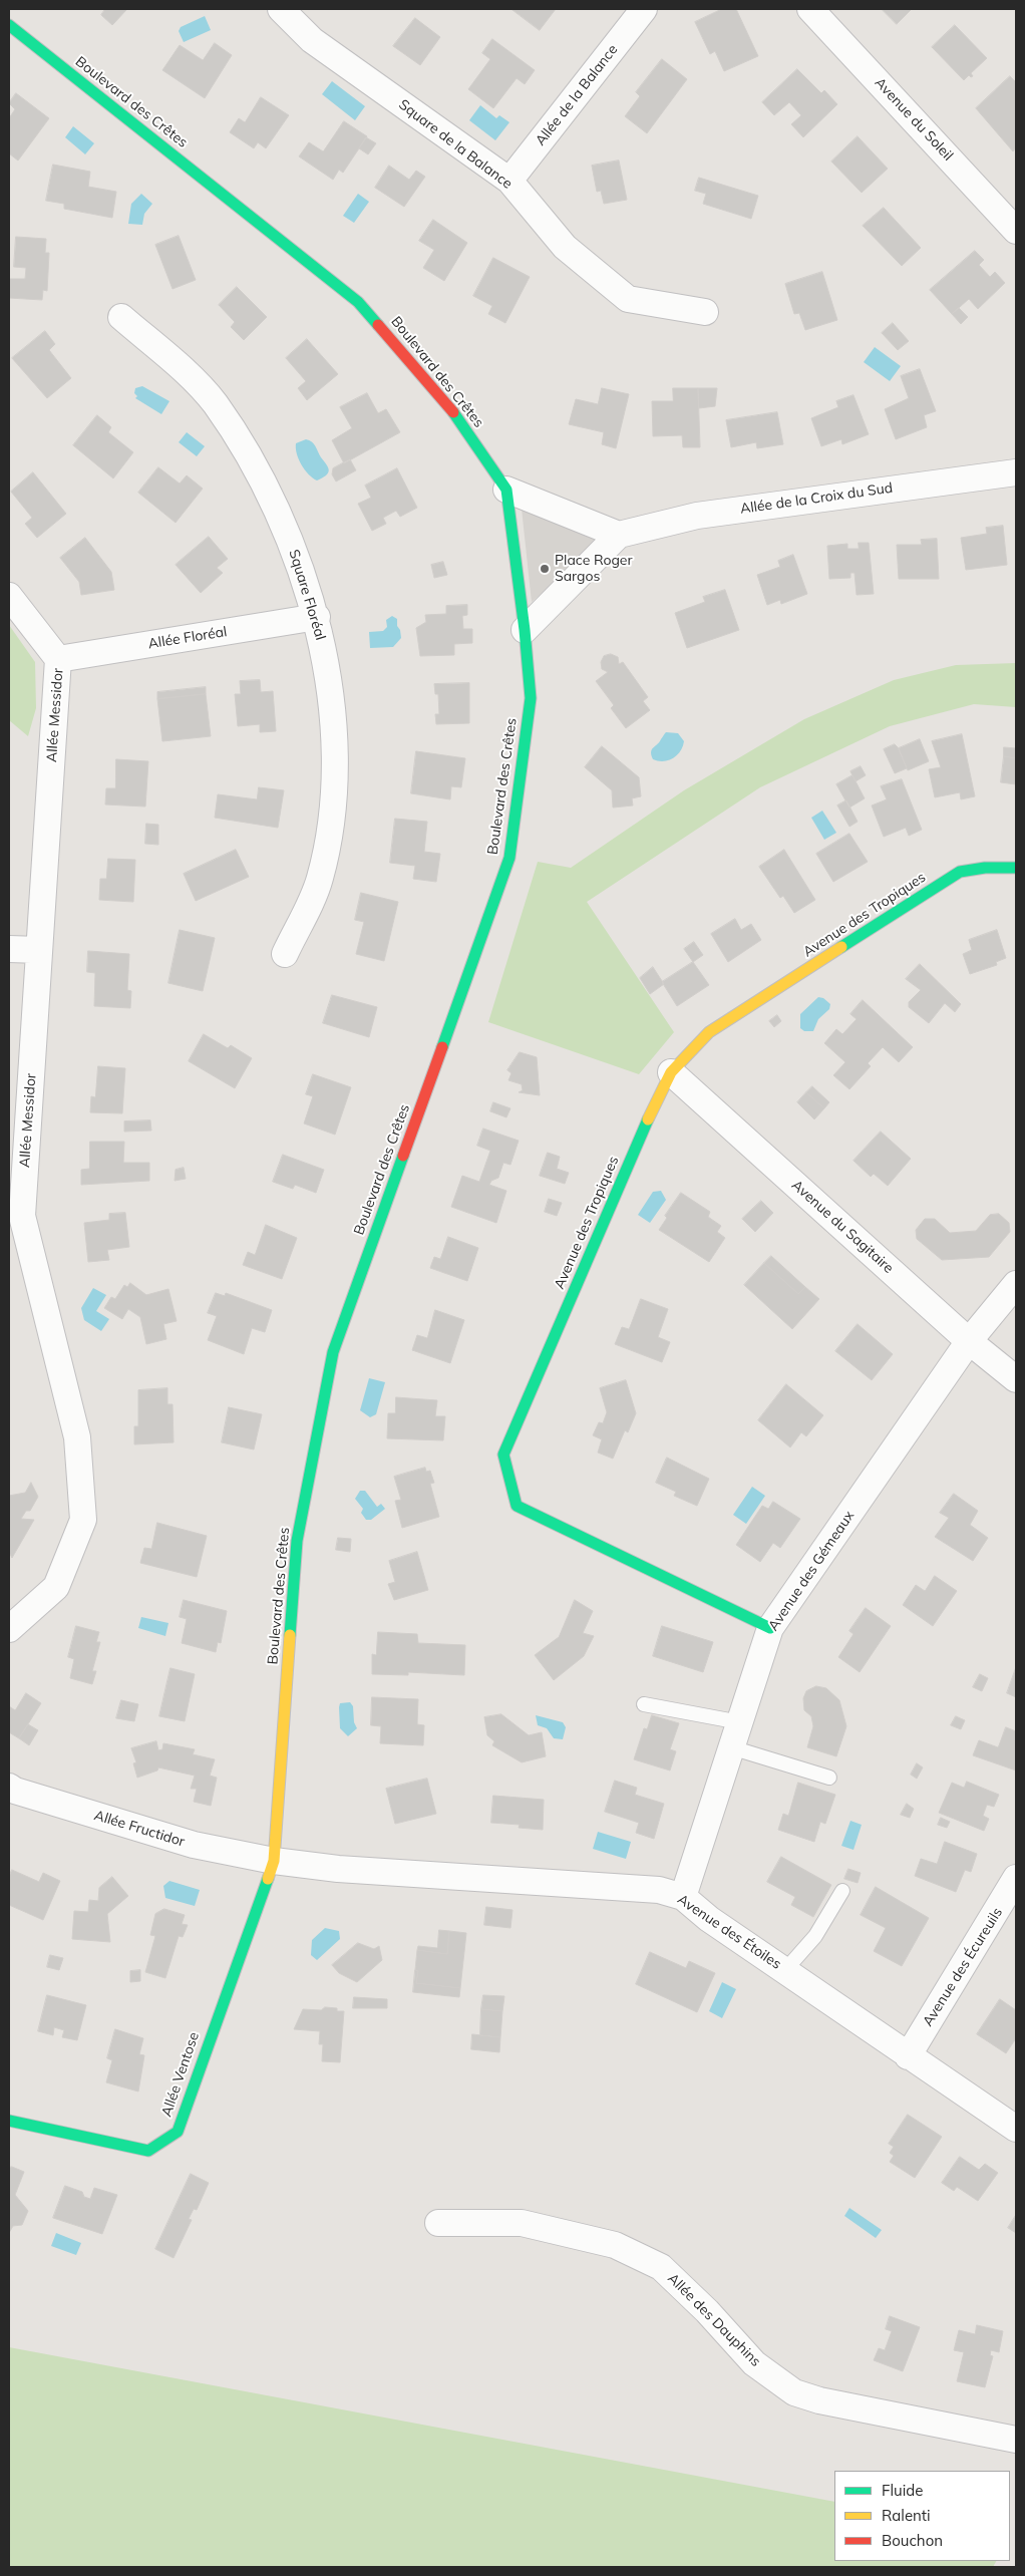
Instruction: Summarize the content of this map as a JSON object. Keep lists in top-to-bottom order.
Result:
{
  "streets": {
    "street": [
      "Allée de la Balance",
      "Boulevard des Crêtes",
      "Avenue du Soleil",
      "Square de la Balance",
      "Allée de la Croix du Sud",
      "Square Floréal",
      "Allée Floréal",
      "Allée Messidor",
      "Avenue des Tropiques",
      "Avenue du Sagitaire",
      "Avenue des Gémeaux",
      "Allée Fructidor",
      "Avenue des Étoiles",
      "Avenue des Écureuils",
      "Allée Ventose",
      "Allée des Dauphins"
    ]
  },
  "crossings": [
    ["Allée de la Balance", "Square de la Balance"],
    ["Boulevard des Crêtes", "Allée Fructidor"],
    ["Boulevard des Crêtes", "Avenue des Étoiles"],
    ["Boulevard des Crêtes", "Allée Ventose"],
    ["Square Floréal", "Allée Floréal"],
    ["Allée Floréal", "Allée Messidor"],
    ["Avenue des Tropiques", "Avenue du Sagitaire"],
    ["Avenue des Tropiques", "Avenue des Gémeaux"],
    ["Avenue du Sagitaire", "Avenue des Gémeaux"],
    ["Avenue des Gémeaux", "Avenue des Étoiles"],
    ["Allée Fructidor", "Avenue des Étoiles"],
    ["Allée Fructidor", "Allée Ventose"],
    ["Avenue des Étoiles", "Avenue des Écureuils"],
    ["Avenue des Étoiles", "Allée Ventose"]
  ],
  "places": ["Place Roger Sargos"],
  "legend": ["Fluide", "Ralenti", "Bouchon"]
}
